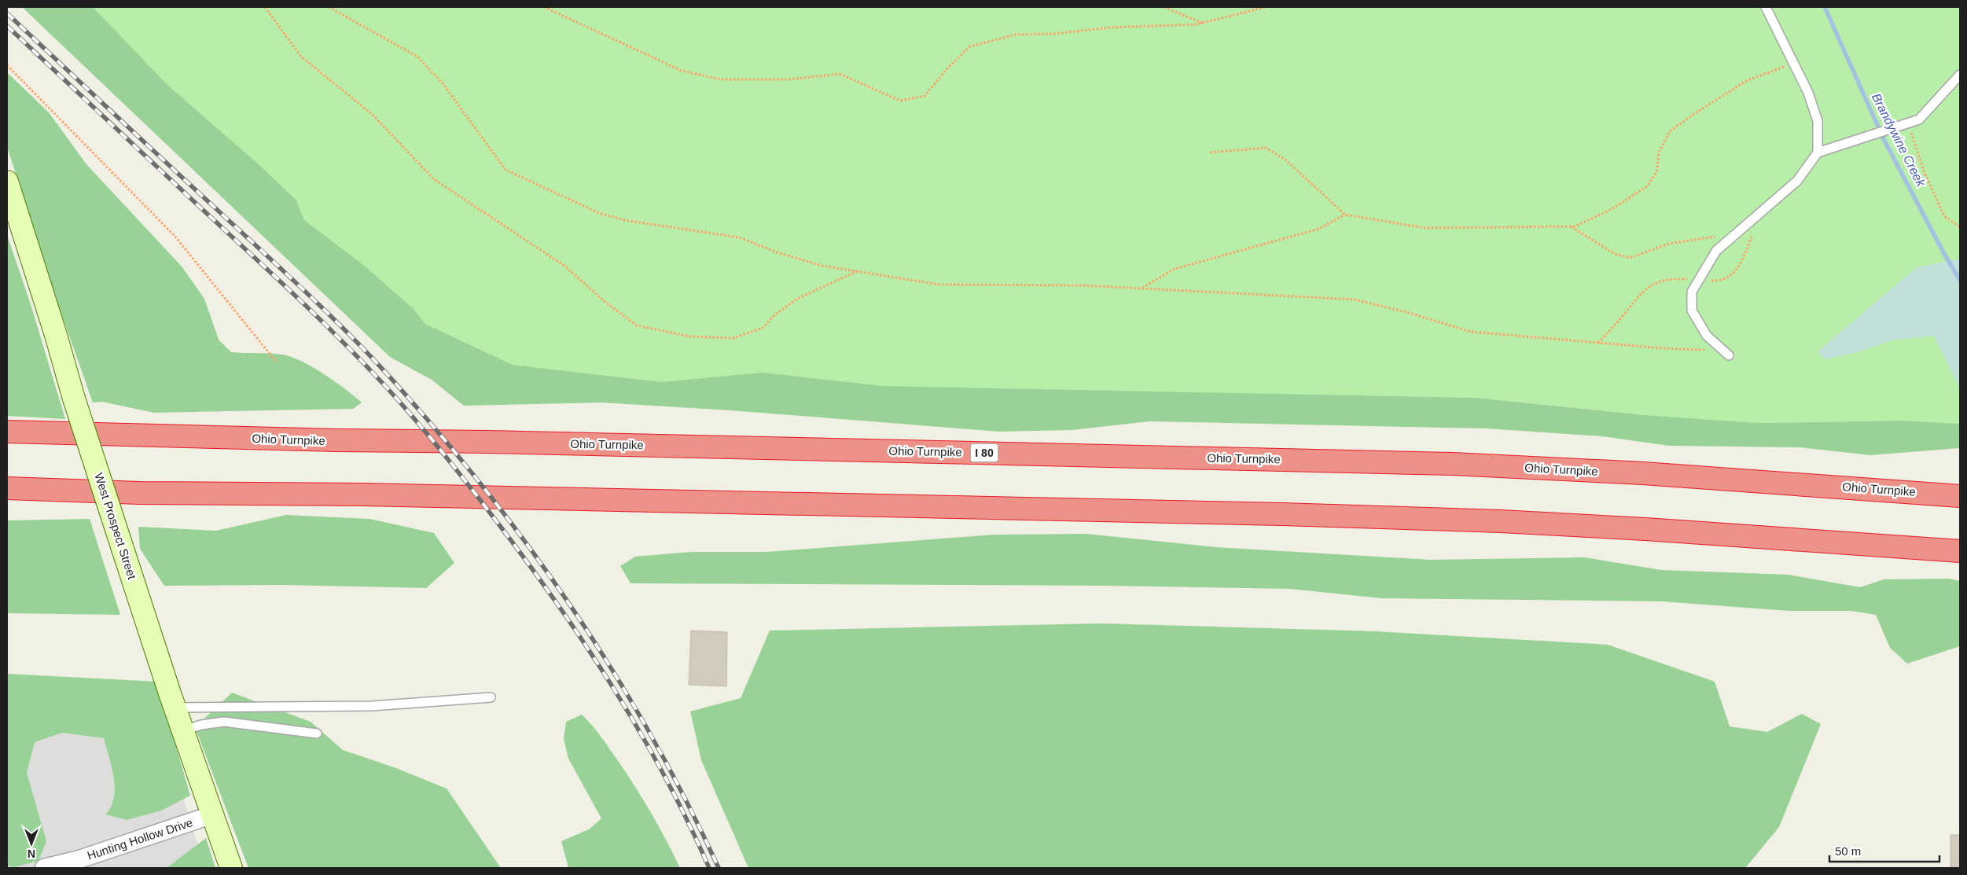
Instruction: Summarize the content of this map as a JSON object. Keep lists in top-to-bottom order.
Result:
{
  "streets": {
    "highway": ["Ohio Turnpike", "I 80"],
    "street": ["West Prospect Street", "Hunting Hollow Drive"]
  },
  "crossings": [
    ["West Prospect Street", "Hunting Hollow Drive"]
  ],
  "water": ["Brandywine Creek"],
  "scale_bar": "50 m",
  "north": "bottom"
}
